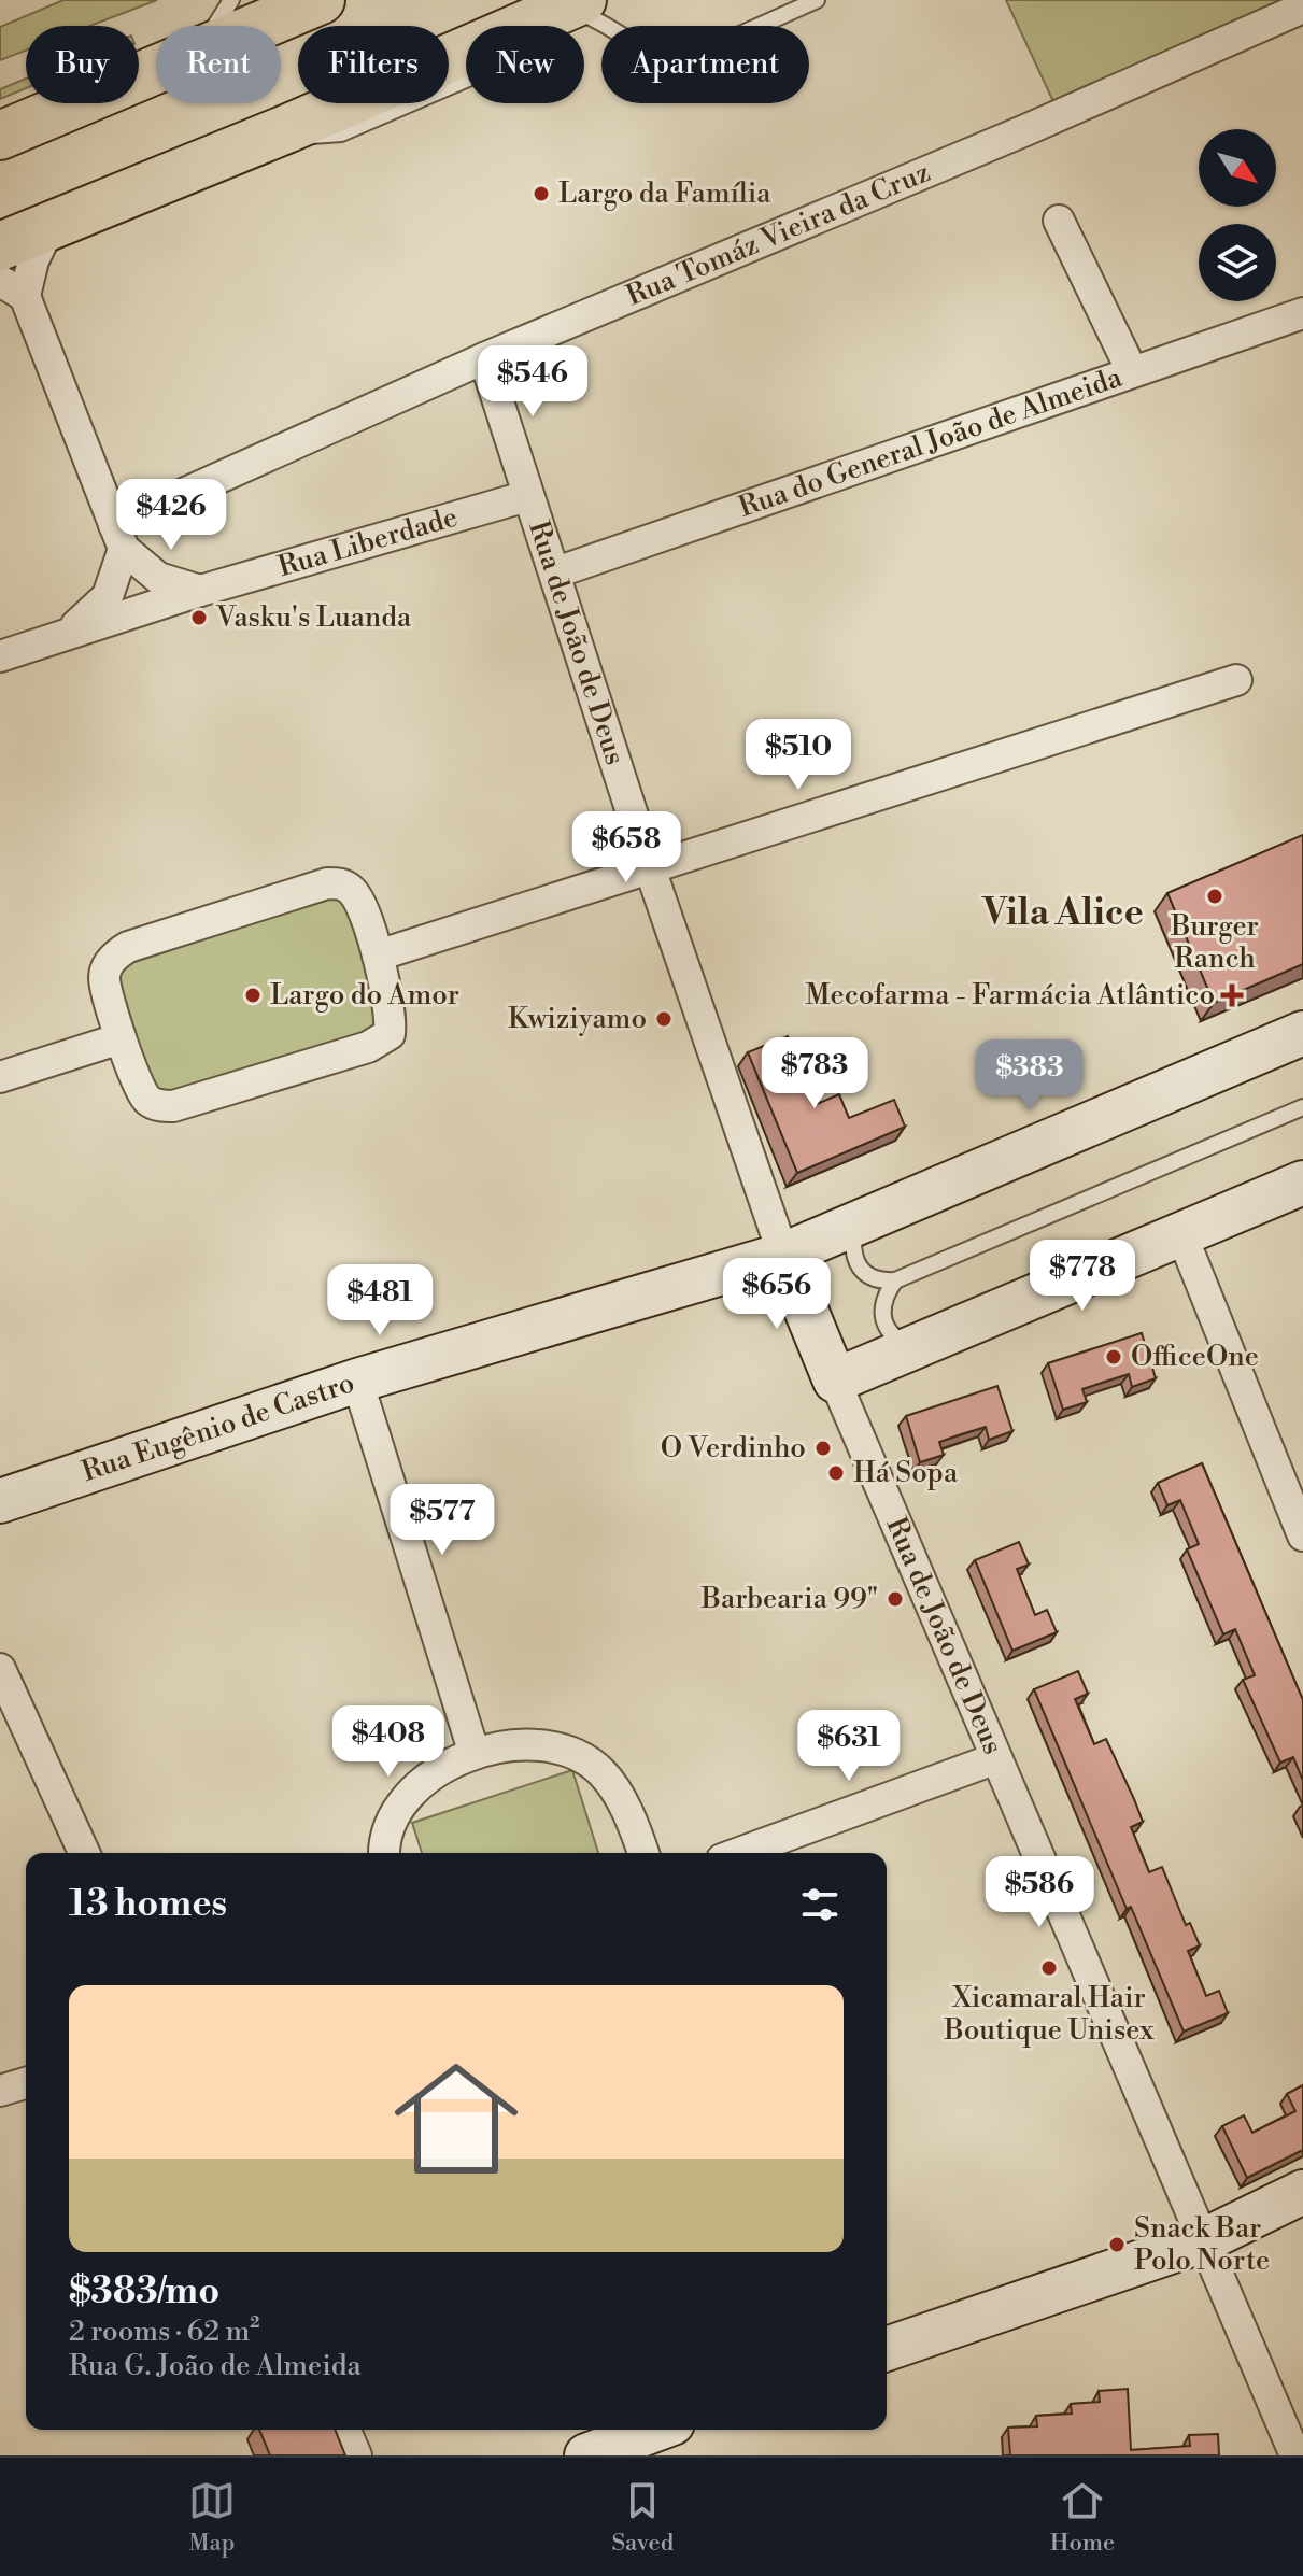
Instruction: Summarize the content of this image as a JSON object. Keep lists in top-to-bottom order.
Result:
{
  "streets": {
    "street": [
      "Rua Tomáz Vieira da Cruz",
      "Rua do General João de Almeida",
      "Rua Liberdade",
      "Rua de João de Deus",
      "Rua Eugênio de Castro"
    ]
  },
  "crossings": [
    ["Rua Tomáz Vieira da Cruz", "Rua de João de Deus"],
    ["Rua do General João de Almeida", "Rua de João de Deus"],
    ["Rua Liberdade", "Rua de João de Deus"],
    ["Rua de João de Deus", "Rua Eugênio de Castro"]
  ],
  "districts": ["Vila Alice"],
  "places": {
    "other": [
      "Largo da Família",
      "Vasku's Luanda",
      "Burger Ranch",
      "Largo do Amor",
      "Kwiziyamo",
      "OfficeOne",
      "O Verdinho",
      "Há Sopa",
      "Barbearia 99\"",
      "Xicamaral Hair Boutique Unisex",
      "Snack Bar Polo Norte"
    ],
    "health": ["Mecofarma - Farmácia Atlântico"]
  },
  "north": "bottom right",
  "page": {
    "chip": [
      "Buy",
      "Rent",
      "Filters",
      "New",
      "Apartment"
    ],
    "price": [
      "$546",
      "$426",
      "$510",
      "$658",
      "$783",
      "$383",
      "$778",
      "$656",
      "$481",
      "$577",
      "$408",
      "$631",
      "$586"
    ],
    "heading": "13 homes",
    "list": [
      {
        "name": "$383/mo",
        "note": "2 rooms · 62 m² · Rua G. João de Almeida"
      }
    ],
    "tabs": ["Map", "Saved", "Home"]
  }
}
